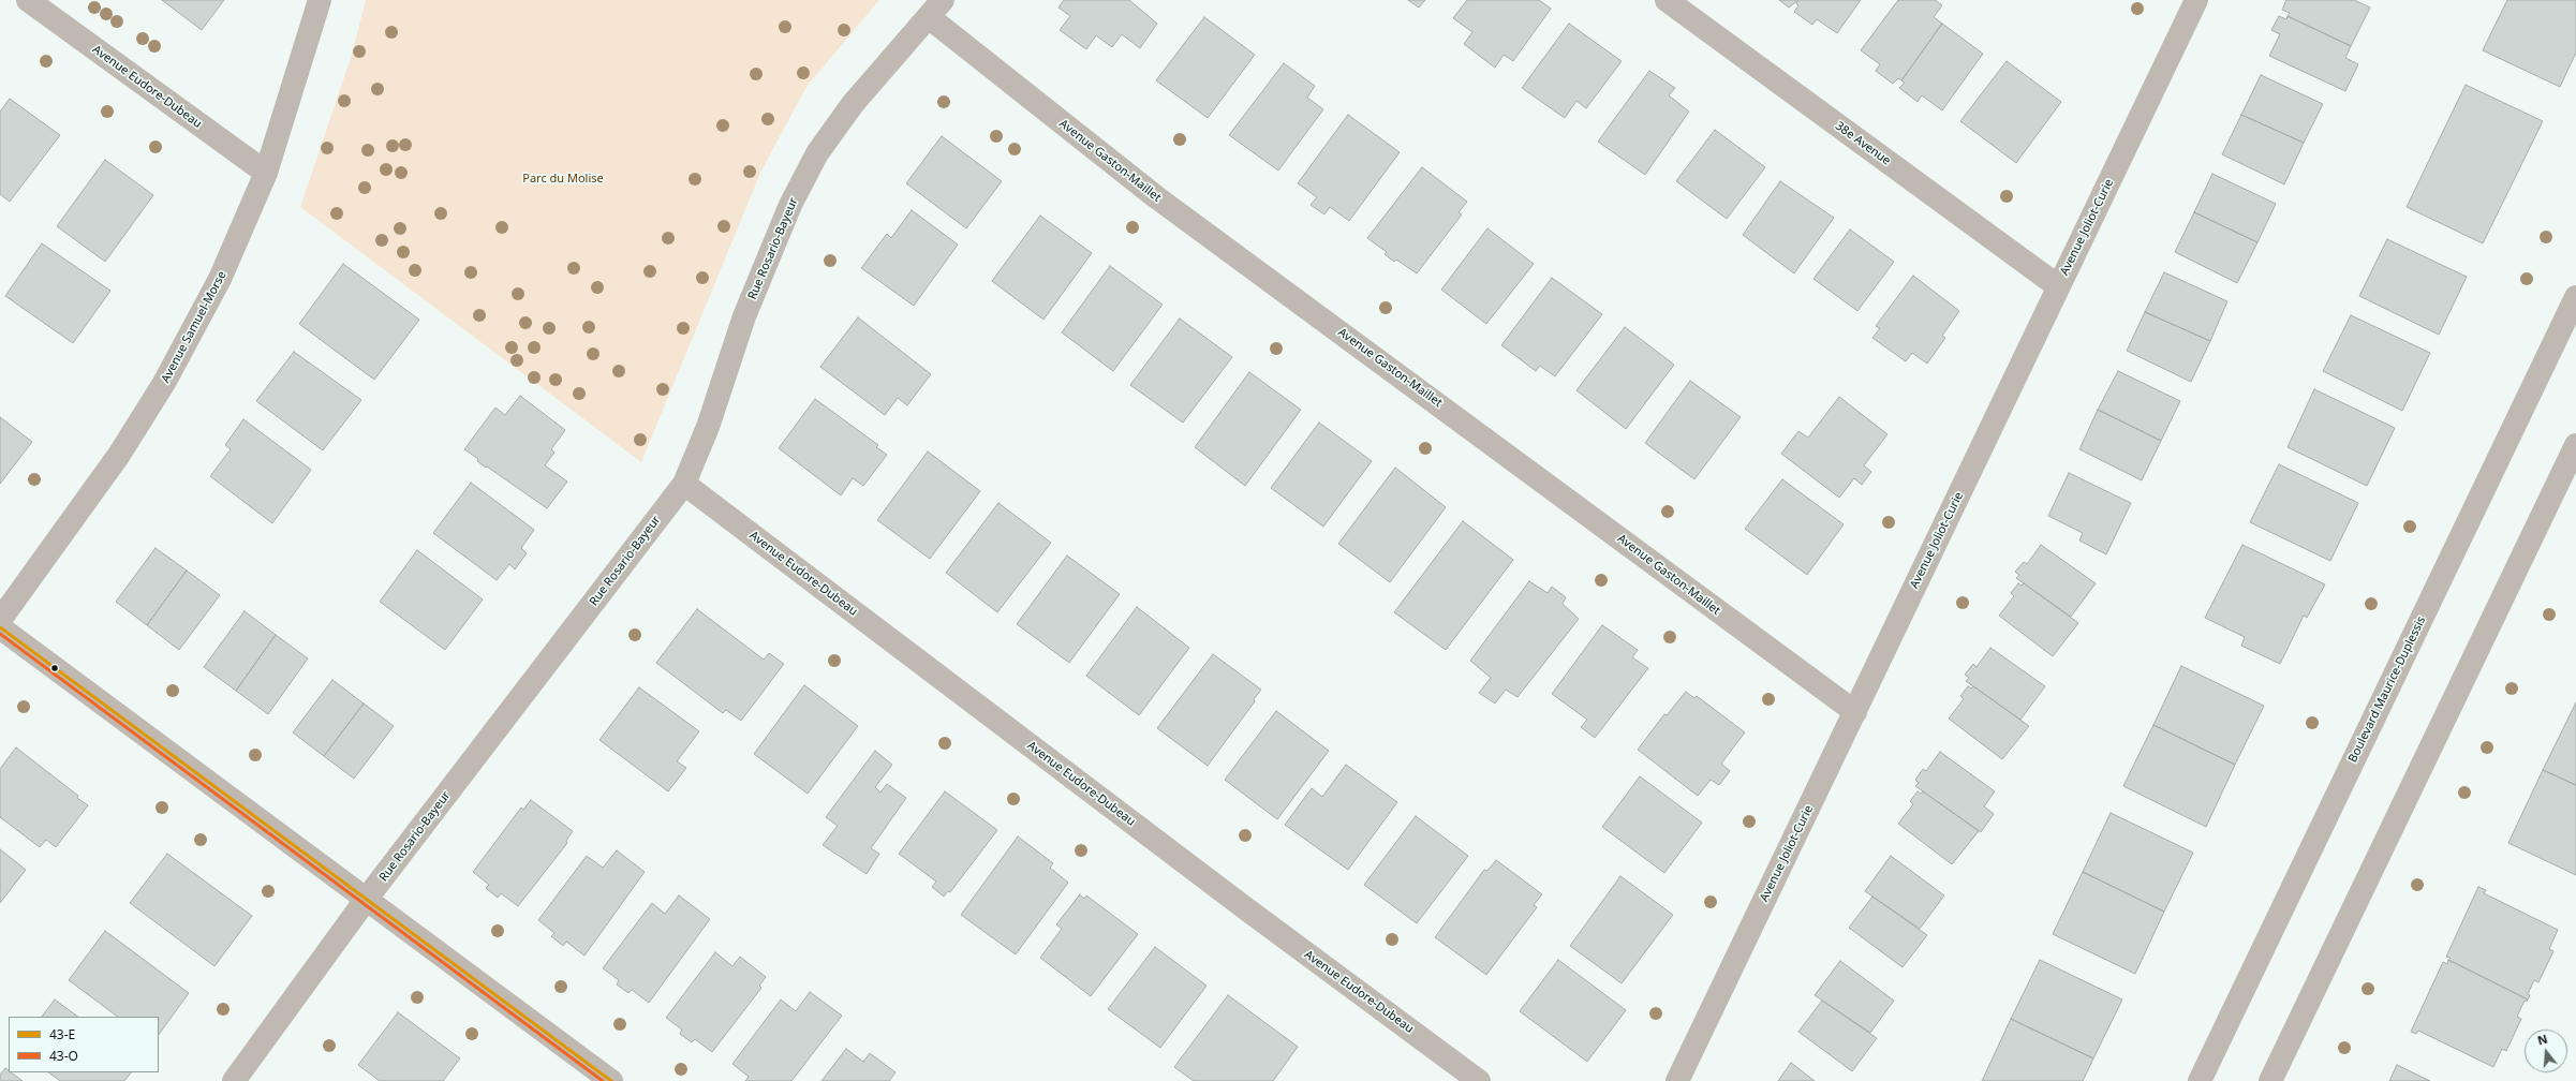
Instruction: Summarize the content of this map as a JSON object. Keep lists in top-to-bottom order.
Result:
{
  "streets": {
    "street": [
      "Avenue Eudore-Dubeau",
      "38e Avenue",
      "Avenue Gaston-Maillet",
      "Avenue Joliot-Curie",
      "Rue Rosario-Bayeur",
      "Avenue Samuel-Morse",
      "Boulevard Maurice-Duplessis"
    ]
  },
  "crossings": [
    ["Avenue Eudore-Dubeau", "Rue Rosario-Bayeur"],
    ["Avenue Eudore-Dubeau", "Avenue Samuel-Morse"],
    ["38e Avenue", "Avenue Joliot-Curie"],
    ["Avenue Gaston-Maillet", "Avenue Joliot-Curie"],
    ["Avenue Gaston-Maillet", "Rue Rosario-Bayeur"]
  ],
  "parks": ["Parc du Molise"],
  "lines": ["transit line 43-E", "transit line 43-O"],
  "legend": ["43-E", "43-O"],
  "north": "top"
}
